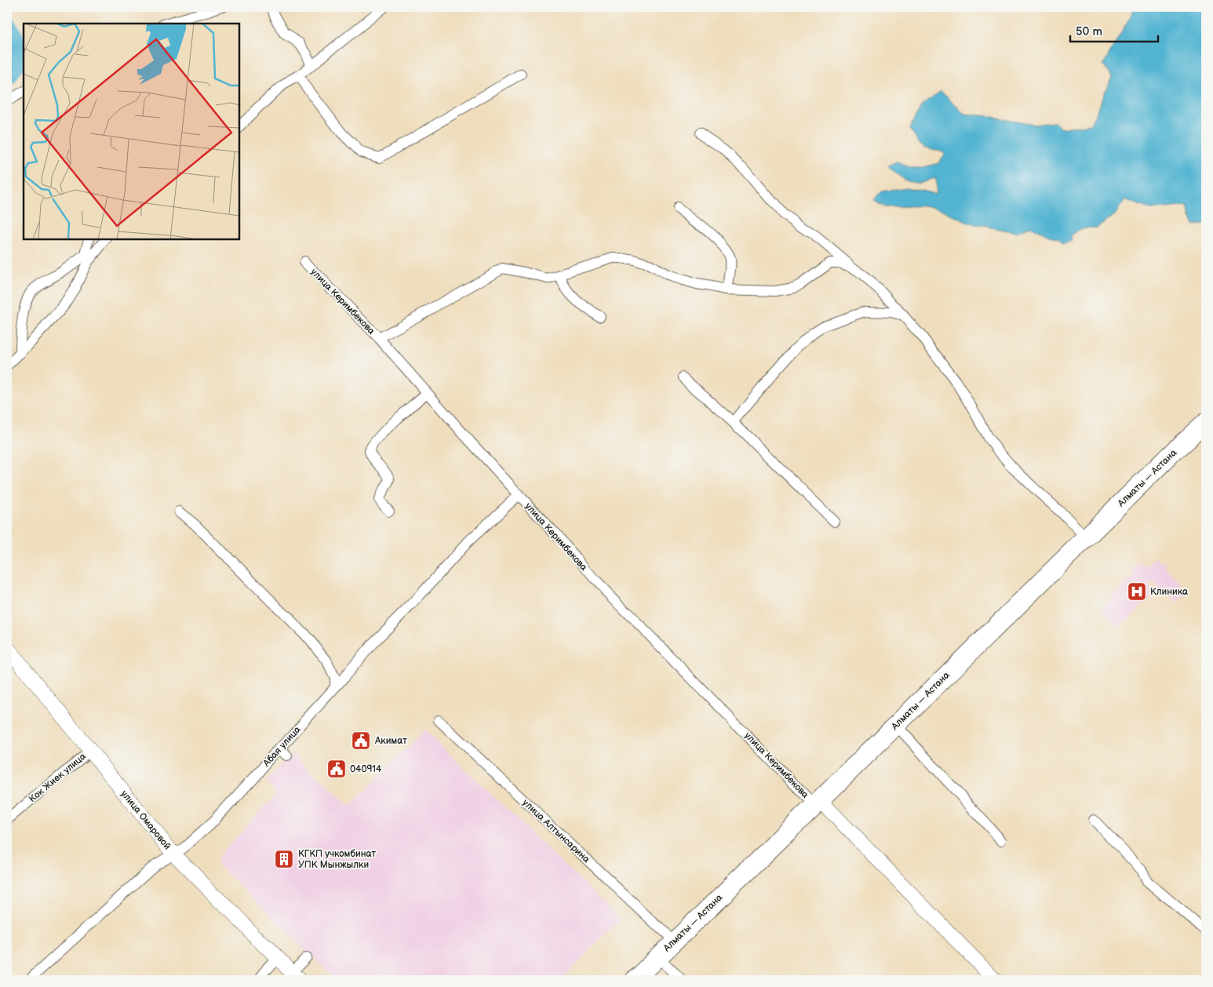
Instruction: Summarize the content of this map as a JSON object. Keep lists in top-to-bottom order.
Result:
{
  "streets": {
    "highway": ["Алматы — Астана"],
    "street": [
      "улица Керимбекова",
      "Абая улица",
      "Кок Жиек улица",
      "улица Омаровой",
      "улица Алтынсарина"
    ]
  },
  "crossings": [
    ["улица Керимбекова", "Алматы — Астана"],
    ["улица Керимбекова", "Абая улица"],
    ["Алматы — Астана", "улица Алтынсарина"],
    ["Абая улица", "улица Омаровой"],
    ["Кок Жиек улица", "улица Омаровой"]
  ],
  "places": {
    "hospital": ["Клиника"],
    "public building": ["Акимат", "040914"],
    "building": ["КГКП учкомбинат УПК Мынжылки"]
  },
  "scale_bar": "50 m"
}
